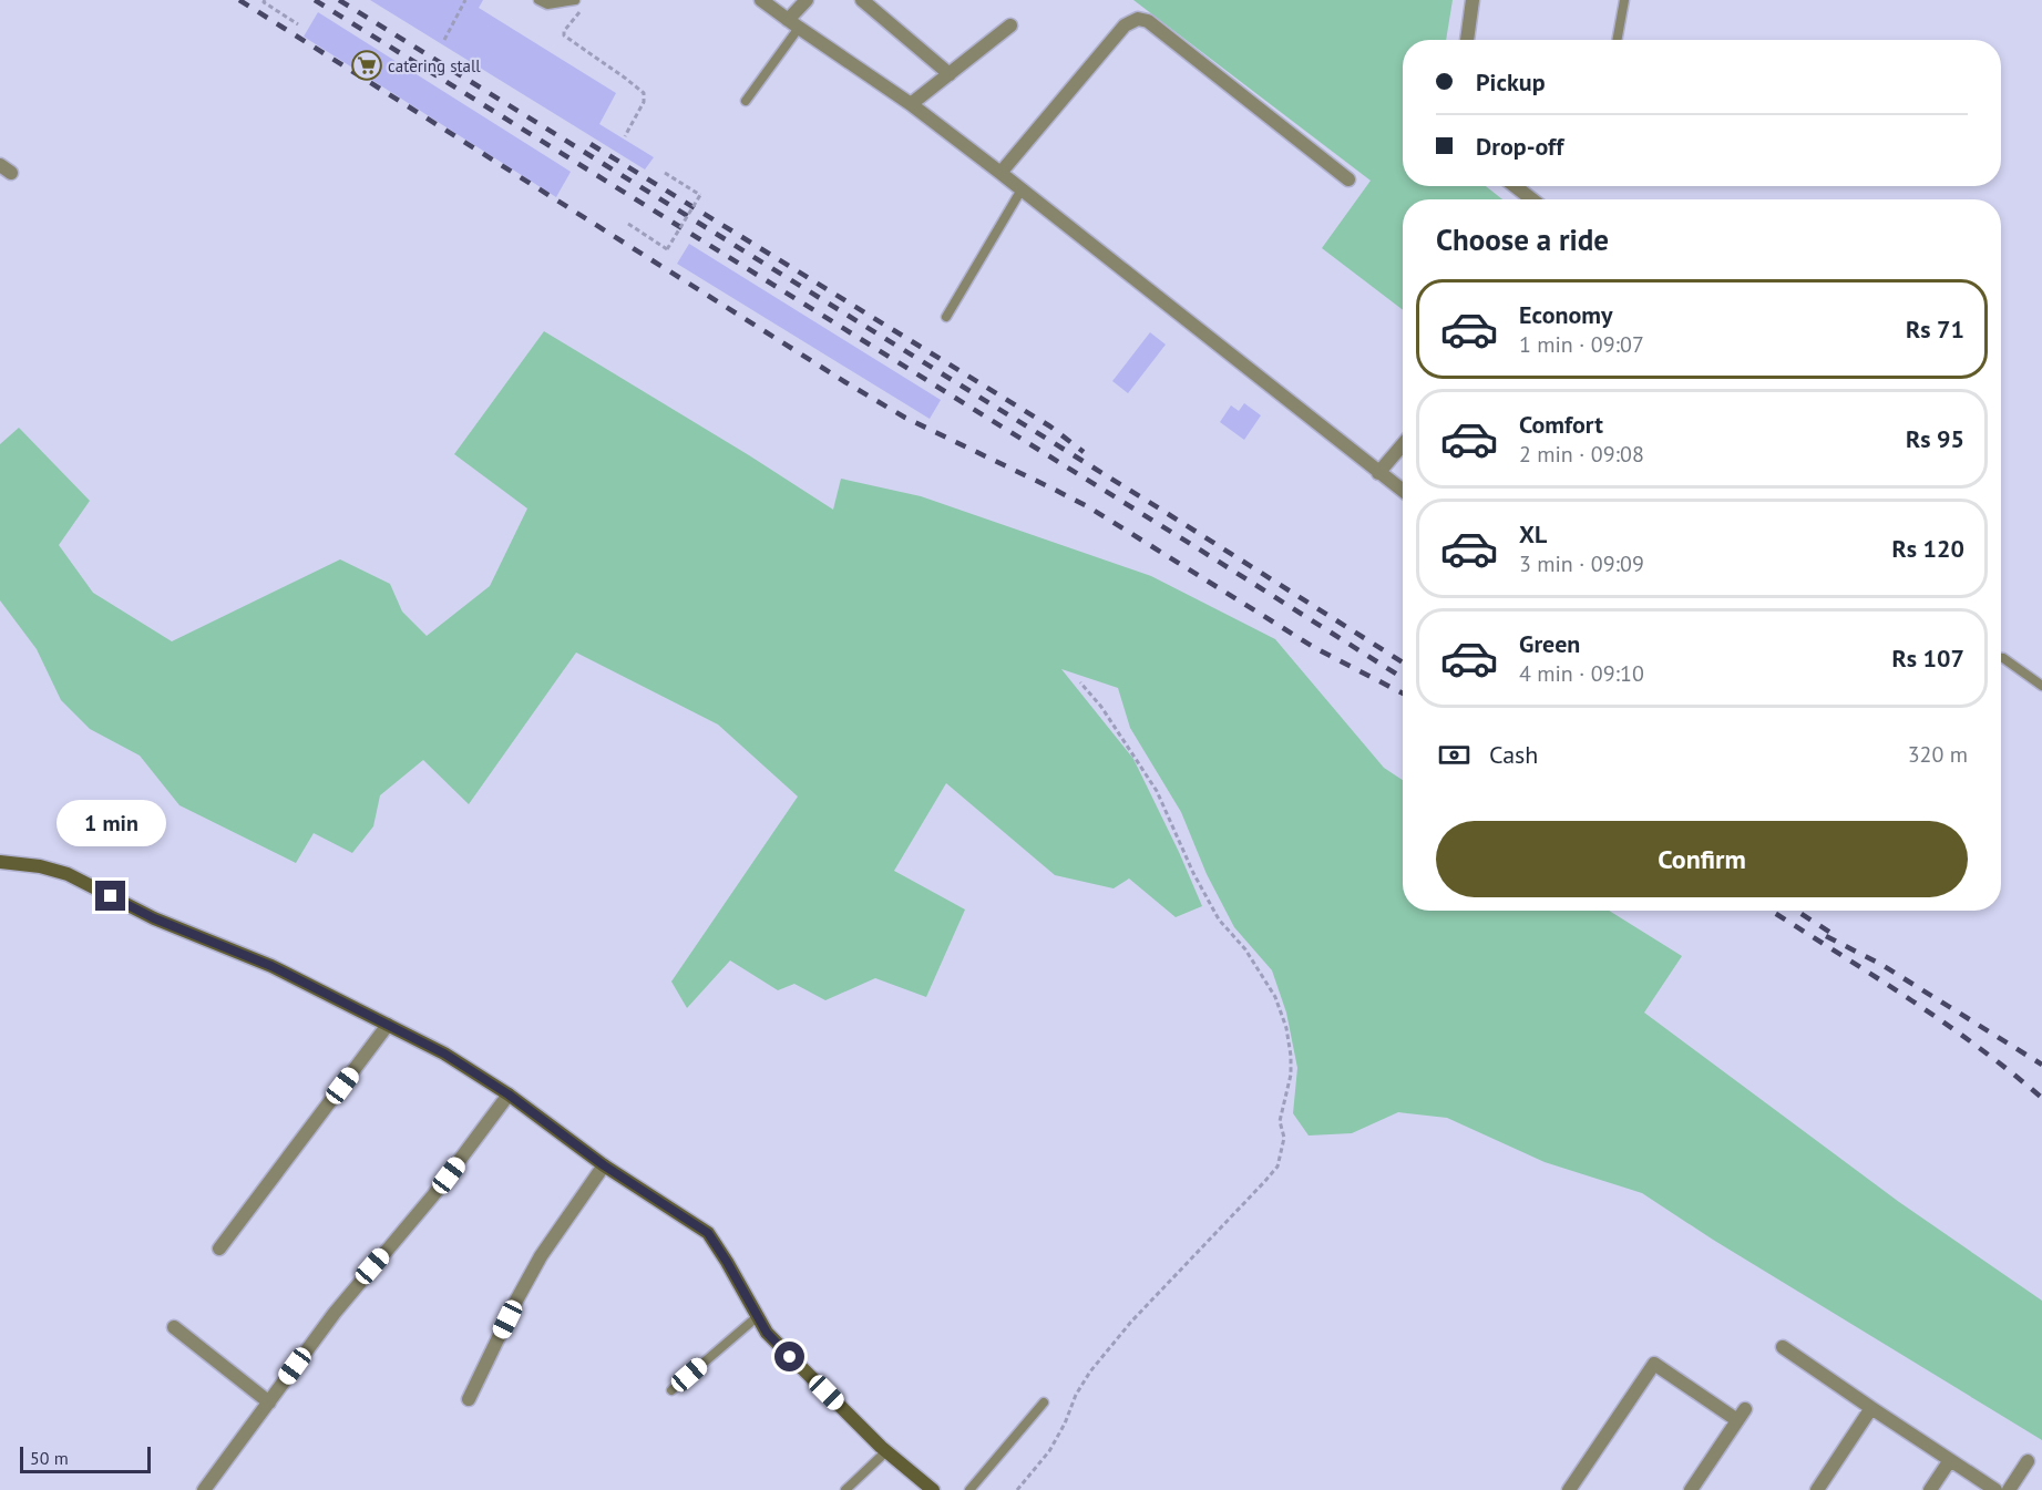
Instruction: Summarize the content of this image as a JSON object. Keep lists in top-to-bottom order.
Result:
{
  "places": {
    "supermarket": ["catering stall"]
  },
  "scale_bar": "50 m",
  "page": {
    "banner": ["Pickup", "Drop-off"],
    "heading": "Choose a ride",
    "list": [
      {
        "name": "Economy",
        "note": "1 min · 09:07",
        "value": "Rs 71"
      },
      {
        "name": "Comfort",
        "note": "2 min · 09:08",
        "value": "Rs 95"
      },
      {
        "name": "XL",
        "note": "3 min · 09:09",
        "value": "Rs 120"
      },
      {
        "name": "Green",
        "note": "4 min · 09:10",
        "value": "Rs 107"
      }
    ],
    "pay": ["Cash", "320 m"],
    "bubble": "1 min",
    "buttons": "Confirm",
    "scale": "50 m"
  }
}
